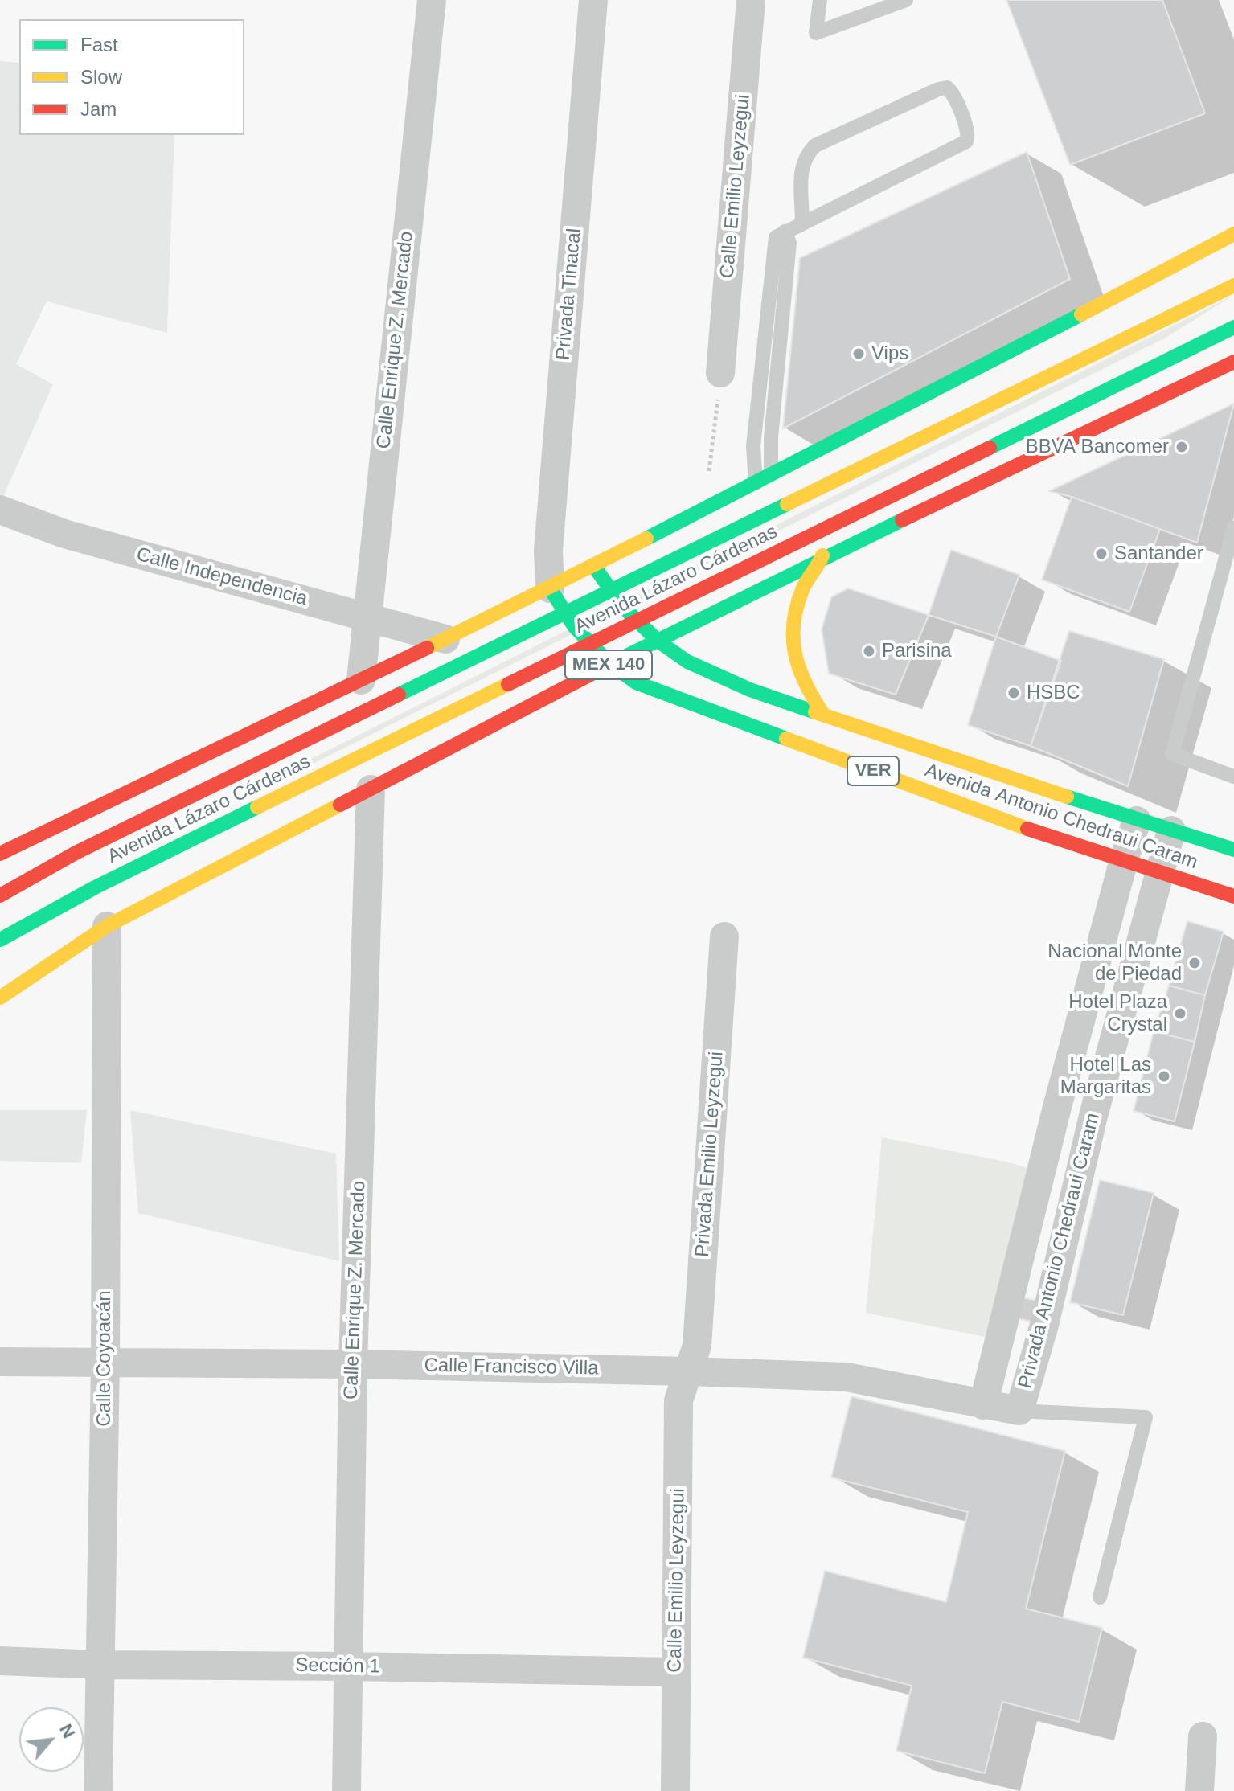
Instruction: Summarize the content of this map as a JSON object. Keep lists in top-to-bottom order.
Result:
{
  "streets": {
    "main road": [
      "Avenida Lázaro Cárdenas",
      "MEX 140",
      "VER",
      "Avenida Antonio Chedraui Caram"
    ],
    "street": [
      "Calle Emilio Leyzegui",
      "Privada Tinacal",
      "Calle Enrique Z. Mercado",
      "Calle Independencia",
      "Privada Emilio Leyzegui",
      "Privada Antonio Chedraui Caram",
      "Calle Coyoacán",
      "Calle Francisco Villa",
      "Sección 1"
    ]
  },
  "crossings": [
    ["Calle Emilio Leyzegui", "Privada Emilio Leyzegui"],
    ["Calle Emilio Leyzegui", "Calle Francisco Villa"],
    ["Calle Emilio Leyzegui", "Sección 1"],
    ["Privada Tinacal", "Avenida Antonio Chedraui Caram"],
    ["Calle Enrique Z. Mercado", "Calle Independencia"],
    ["Calle Enrique Z. Mercado", "MEX 140"],
    ["Calle Enrique Z. Mercado", "Calle Francisco Villa"],
    ["Calle Enrique Z. Mercado", "Sección 1"],
    ["MEX 140", "Avenida Antonio Chedraui Caram"],
    ["MEX 140", "Calle Coyoacán"],
    ["Avenida Antonio Chedraui Caram", "Privada Antonio Chedraui Caram"],
    ["Privada Emilio Leyzegui", "Calle Francisco Villa"],
    ["Privada Antonio Chedraui Caram", "Calle Francisco Villa"],
    ["Calle Coyoacán", "Calle Francisco Villa"],
    ["Calle Coyoacán", "Sección 1"]
  ],
  "places": [
    "Vips",
    "BBVA Bancomer",
    "Santander",
    "Parisina",
    "HSBC",
    "Nacional Monte de Piedad",
    "Hotel Plaza Crystal",
    "Hotel Las Margaritas"
  ],
  "legend": ["Fast", "Slow", "Jam"],
  "north": "top right"
}
